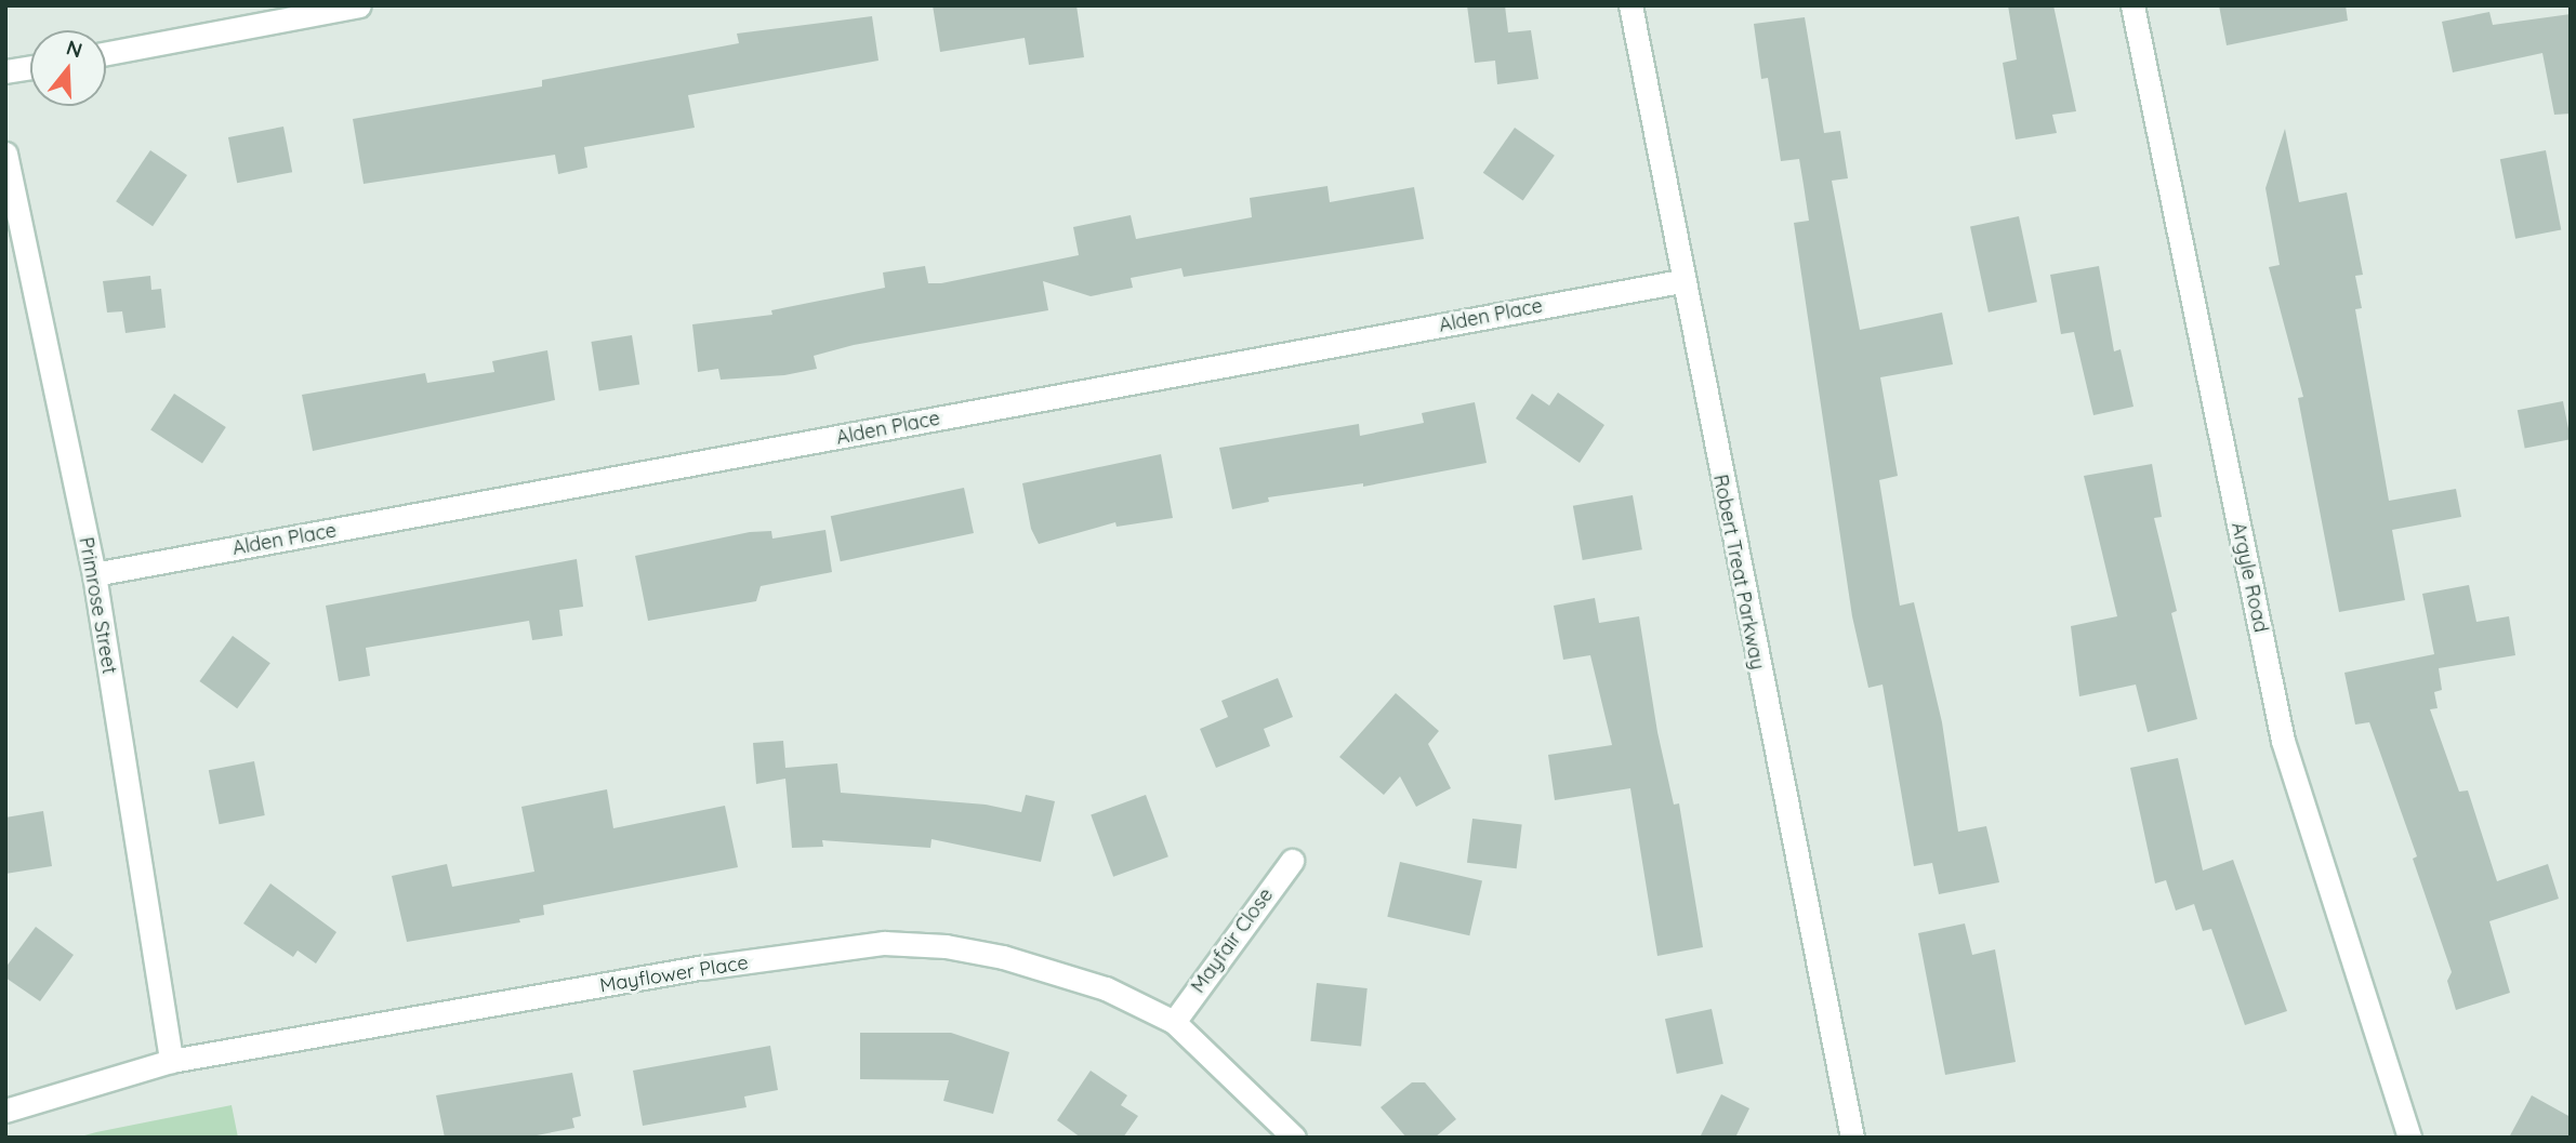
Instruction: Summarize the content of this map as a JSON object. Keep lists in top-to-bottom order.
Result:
{
  "streets": {
    "street": [
      "Alden Place",
      "Robert Treat Parkway",
      "Argyle Road",
      "Primrose Street",
      "Mayfair Close",
      "Mayflower Place"
    ]
  },
  "crossings": [
    ["Alden Place", "Robert Treat Parkway"],
    ["Alden Place", "Primrose Street"],
    ["Primrose Street", "Mayflower Place"],
    ["Mayfair Close", "Mayflower Place"]
  ],
  "north": "top"
}
